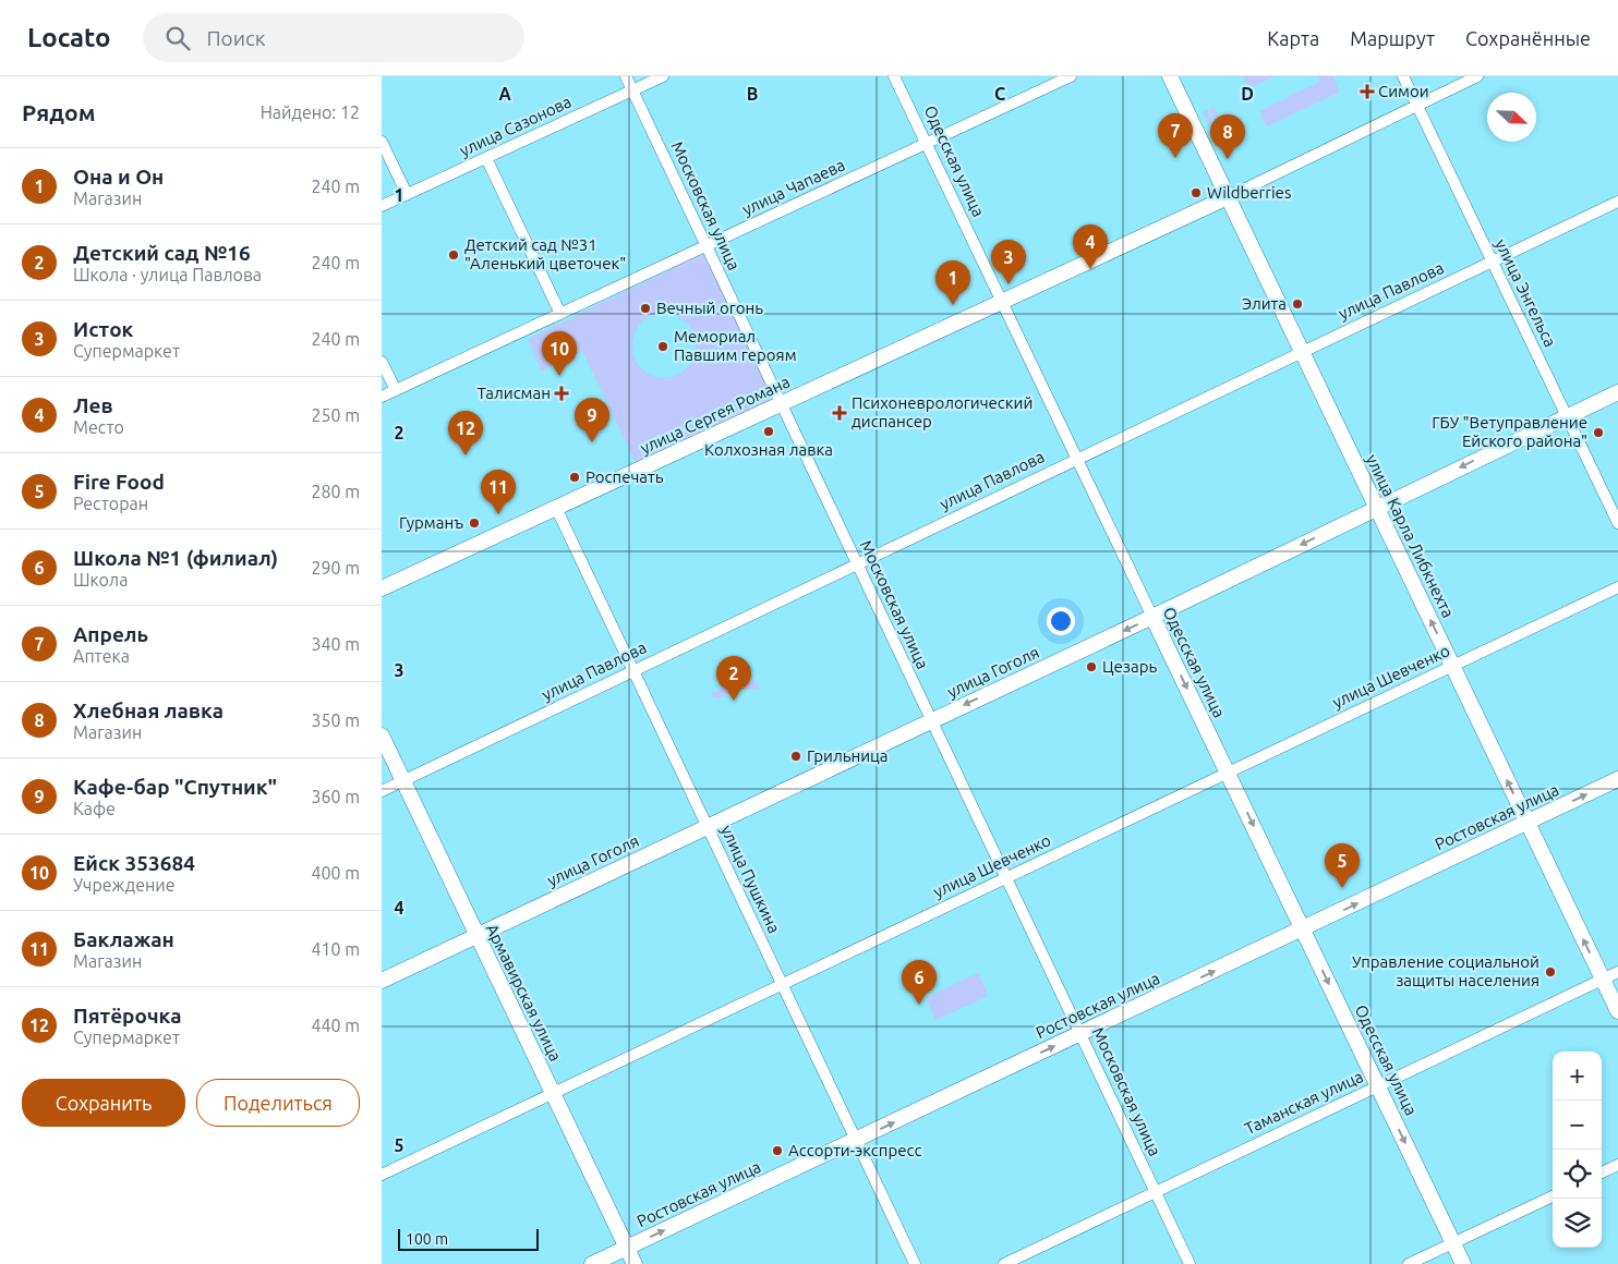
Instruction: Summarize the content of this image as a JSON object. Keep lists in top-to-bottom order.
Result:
{
  "streets": {
    "street": [
      "улица Сазонова",
      "Одесская улица",
      "улица Чапаева",
      "Московская улица",
      "улица Павлова",
      "улица Энгельса",
      "улица Сергея Романа",
      "улица Карла Либкнехта",
      "улица Гоголя",
      "улица Шевченко",
      "Ростовская улица",
      "улица Пушкина",
      "Армавирская улица",
      "Таманская улица"
    ]
  },
  "crossings": [
    ["улица Сазонова", "Московская улица"],
    ["Одесская улица", "улица Чапаева"],
    ["Одесская улица", "улица Павлова"],
    ["Одесская улица", "улица Сергея Романа"],
    ["Одесская улица", "улица Гоголя"],
    ["Одесская улица", "улица Шевченко"],
    ["Одесская улица", "Ростовская улица"],
    ["Одесская улица", "Таманская улица"],
    ["улица Чапаева", "Московская улица"],
    ["Московская улица", "улица Павлова"],
    ["Московская улица", "улица Сергея Романа"],
    ["Московская улица", "улица Гоголя"],
    ["Московская улица", "улица Шевченко"],
    ["Московская улица", "Ростовская улица"],
    ["Московская улица", "Таманская улица"],
    ["улица Павлова", "улица Энгельса"],
    ["улица Павлова", "улица Карла Либкнехта"],
    ["улица Павлова", "улица Пушкина"],
    ["улица Павлова", "Армавирская улица"],
    ["улица Энгельса", "улица Сергея Романа"],
    ["улица Энгельса", "улица Гоголя"],
    ["улица Сергея Романа", "улица Карла Либкнехта"],
    ["улица Сергея Романа", "улица Пушкина"],
    ["улица Карла Либкнехта", "улица Гоголя"],
    ["улица Карла Либкнехта", "улица Шевченко"],
    ["улица Карла Либкнехта", "Ростовская улица"],
    ["улица Карла Либкнехта", "Таманская улица"],
    ["улица Гоголя", "улица Пушкина"],
    ["улица Гоголя", "Армавирская улица"],
    ["улица Шевченко", "улица Пушкина"],
    ["улица Шевченко", "Армавирская улица"],
    ["Ростовская улица", "улица Пушкина"],
    ["Ростовская улица", "Армавирская улица"]
  ],
  "one_way": [
    "Одесская улица",
    "улица Карла Либкнехта",
    "улица Гоголя",
    "Ростовская улица"
  ],
  "places": {
    "health": ["Симои", "Талисман", "Психоневрологический диспансер"],
    "other": [
      "Wildberries",
      "Детский сад №31 \"Аленький цветочек\"",
      "Элита",
      "Вечный огонь",
      "Мемориал Павшим героям",
      "Колхозная лавка",
      "ГБУ \"Ветуправление Ейского района\"",
      "Роспечать",
      "Гурманъ",
      "Цезарь",
      "Грильница",
      "Управление социальной защиты населения",
      "Ассорти-экспресс"
    ]
  },
  "scale_bar": "100 m",
  "north": "bottom right",
  "page": {
    "header": "Locato",
    "search": "Поиск",
    "nav": ["Карта", "Маршрут", "Сохранённые"],
    "heading": ["Рядом", "Найдено: 12"],
    "pins": [
      "7",
      "8",
      "4",
      "3",
      "1",
      "10",
      "9",
      "12",
      "11",
      "2",
      "5",
      "6"
    ],
    "list": [
      {
        "mark": "1",
        "name": "Она и Он",
        "note": "Магазин",
        "value": "240 m"
      },
      {
        "mark": "2",
        "name": "Детский сад №16",
        "note": "Школа · улица Павлова",
        "value": "240 m"
      },
      {
        "mark": "3",
        "name": "Исток",
        "note": "Супермаркет",
        "value": "240 m"
      },
      {
        "mark": "4",
        "name": "Лев",
        "note": "Место",
        "value": "250 m"
      },
      {
        "mark": "5",
        "name": "Fire Food",
        "note": "Ресторан",
        "value": "280 m"
      },
      {
        "mark": "6",
        "name": "Школа №1 (филиал)",
        "note": "Школа",
        "value": "290 m"
      },
      {
        "mark": "7",
        "name": "Апрель",
        "note": "Аптека",
        "value": "340 m"
      },
      {
        "mark": "8",
        "name": "Хлебная лавка",
        "note": "Магазин",
        "value": "350 m"
      },
      {
        "mark": "9",
        "name": "Кафе-бар \"Спутник\"",
        "note": "Кафе",
        "value": "360 m"
      },
      {
        "mark": "10",
        "name": "Ейск 353684",
        "note": "Учреждение",
        "value": "400 m"
      },
      {
        "mark": "11",
        "name": "Баклажан",
        "note": "Магазин",
        "value": "410 m"
      },
      {
        "mark": "12",
        "name": "Пятёрочка",
        "note": "Супермаркет",
        "value": "440 m"
      }
    ],
    "map_buttons": ["+", "−"],
    "buttons": ["Сохранить", "Поделиться"],
    "scale": "100 m"
  },
  "grid": {
    "columns": [
      "A",
      "B",
      "C",
      "D"
    ],
    "rows": [
      "1",
      "2",
      "3",
      "4",
      "5"
    ]
  }
}
